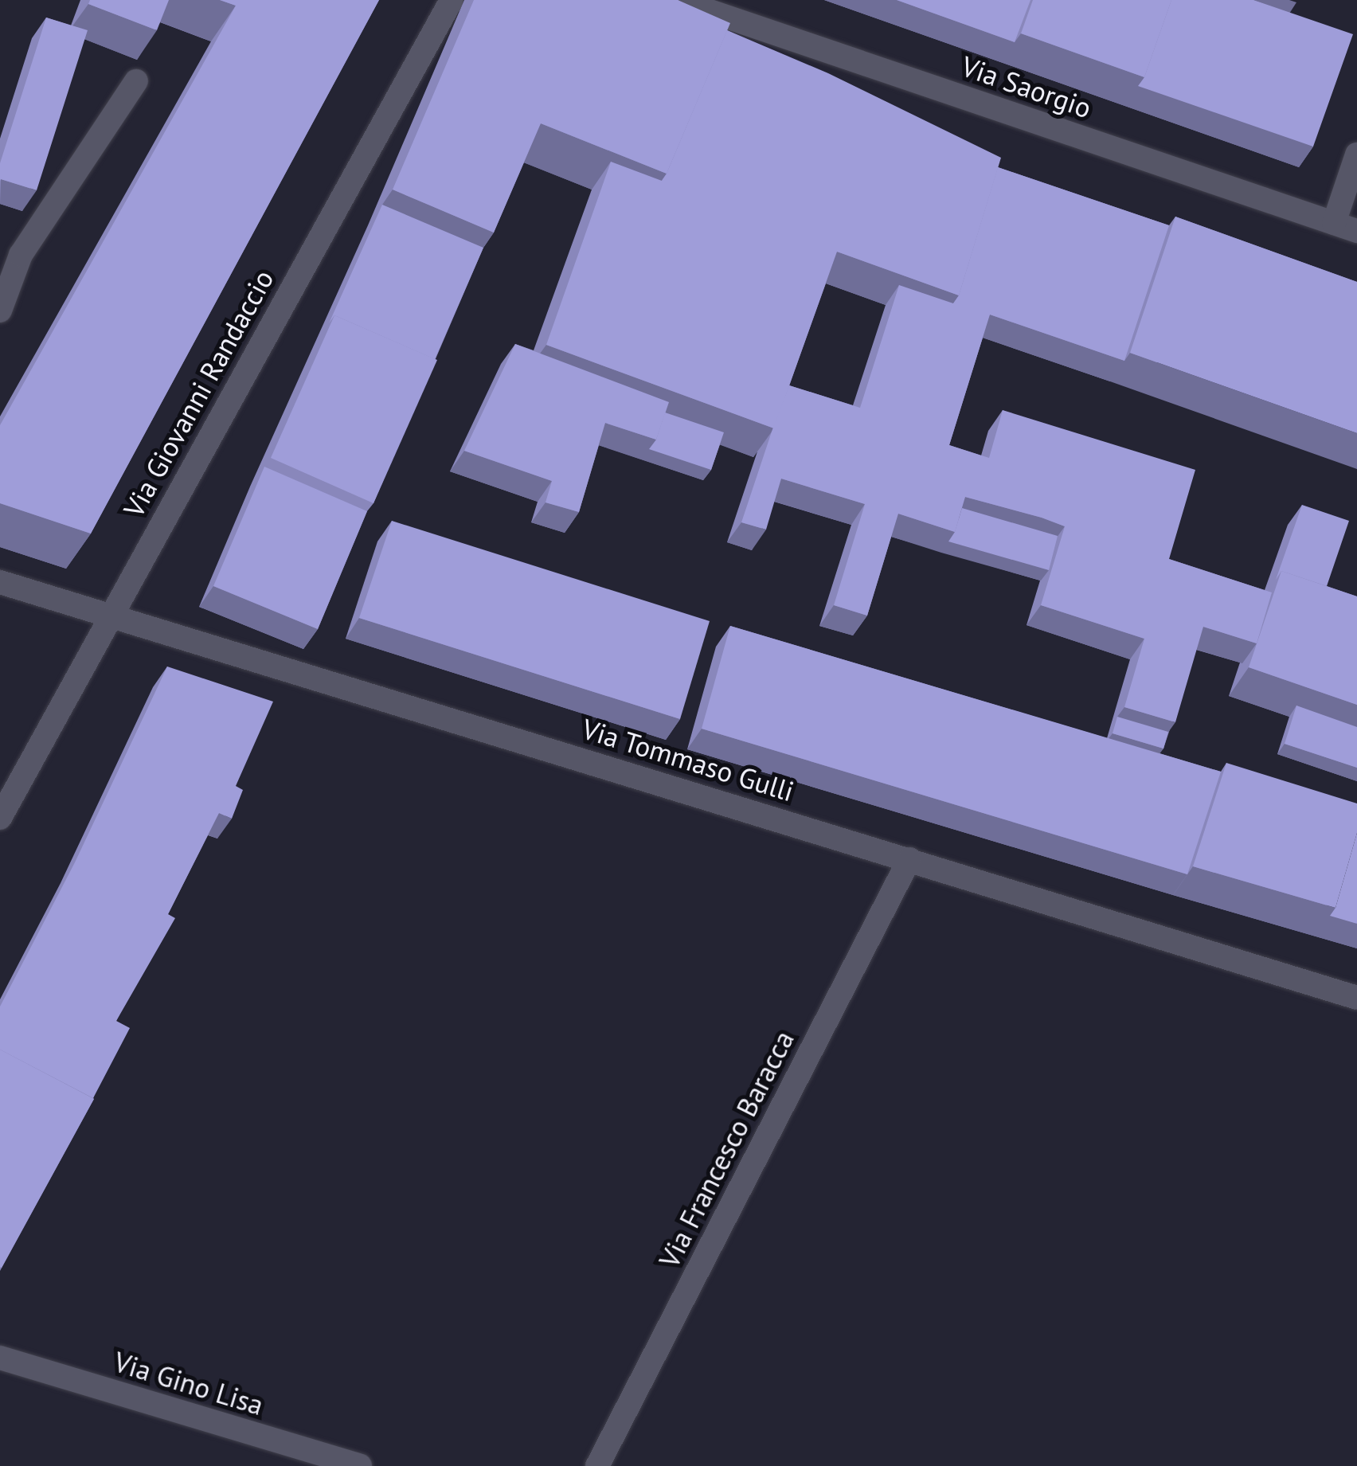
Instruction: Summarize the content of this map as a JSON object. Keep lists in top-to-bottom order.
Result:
{
  "streets": {
    "street": [
      "Via Saorgio",
      "Via Giovanni Randaccio",
      "Via Tommaso Gulli",
      "Via Francesco Baracca",
      "Via Gino Lisa"
    ]
  },
  "crossings": [
    ["Via Giovanni Randaccio", "Via Tommaso Gulli"],
    ["Via Tommaso Gulli", "Via Francesco Baracca"]
  ]
}
